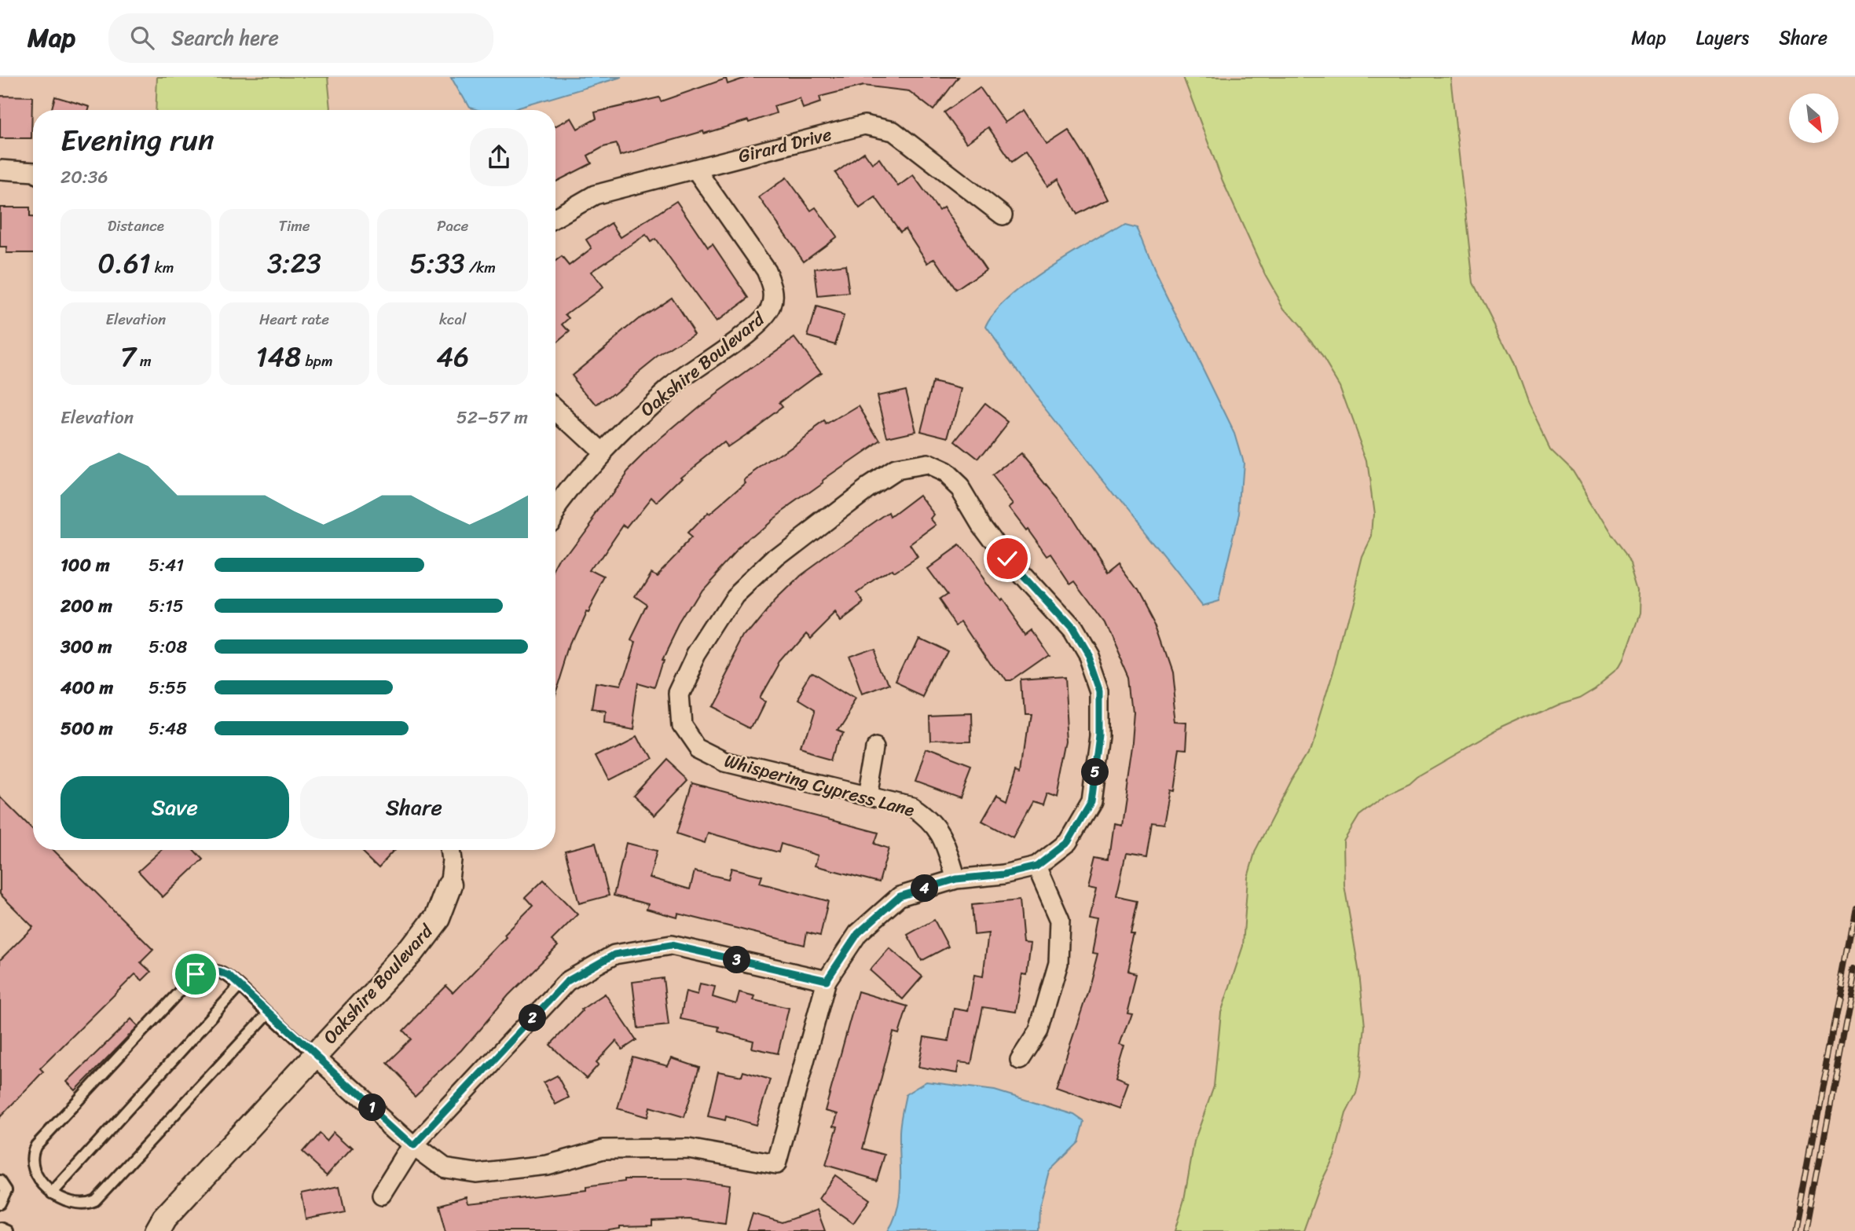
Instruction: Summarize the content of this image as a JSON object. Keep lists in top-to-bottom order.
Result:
{
  "streets": {
    "street": ["Girard Drive", "Oakshire Boulevard", "Whispering Cypress Lane"]
  },
  "crossings": [
    ["Girard Drive", "Oakshire Boulevard"],
    ["Oakshire Boulevard", "Whispering Cypress Lane"]
  ],
  "north": "bottom right",
  "page": {
    "header": "Map",
    "search": "Search here",
    "nav": ["Map", "Layers", "Share"],
    "heading": ["Evening run", "20:36"],
    "stats": [
      ["Distance", "0.61 km"],
      ["Time", "3:23"],
      ["Pace", "5:33 /km"],
      ["Elevation", "7 m"],
      ["Heart rate", "148 bpm"],
      ["kcal", "46"]
    ],
    "chart": ["Elevation", "52–57 m"],
    "list": [
      {
        "name": "100 m",
        "note": "5:41"
      },
      {
        "name": "200 m",
        "note": "5:15"
      },
      {
        "name": "300 m",
        "note": "5:08"
      },
      {
        "name": "400 m",
        "note": "5:55"
      },
      {
        "name": "500 m",
        "note": "5:48"
      }
    ],
    "pins": [
      "5",
      "4",
      "3",
      "2",
      "1"
    ],
    "buttons": ["Save", "Share"]
  }
}
